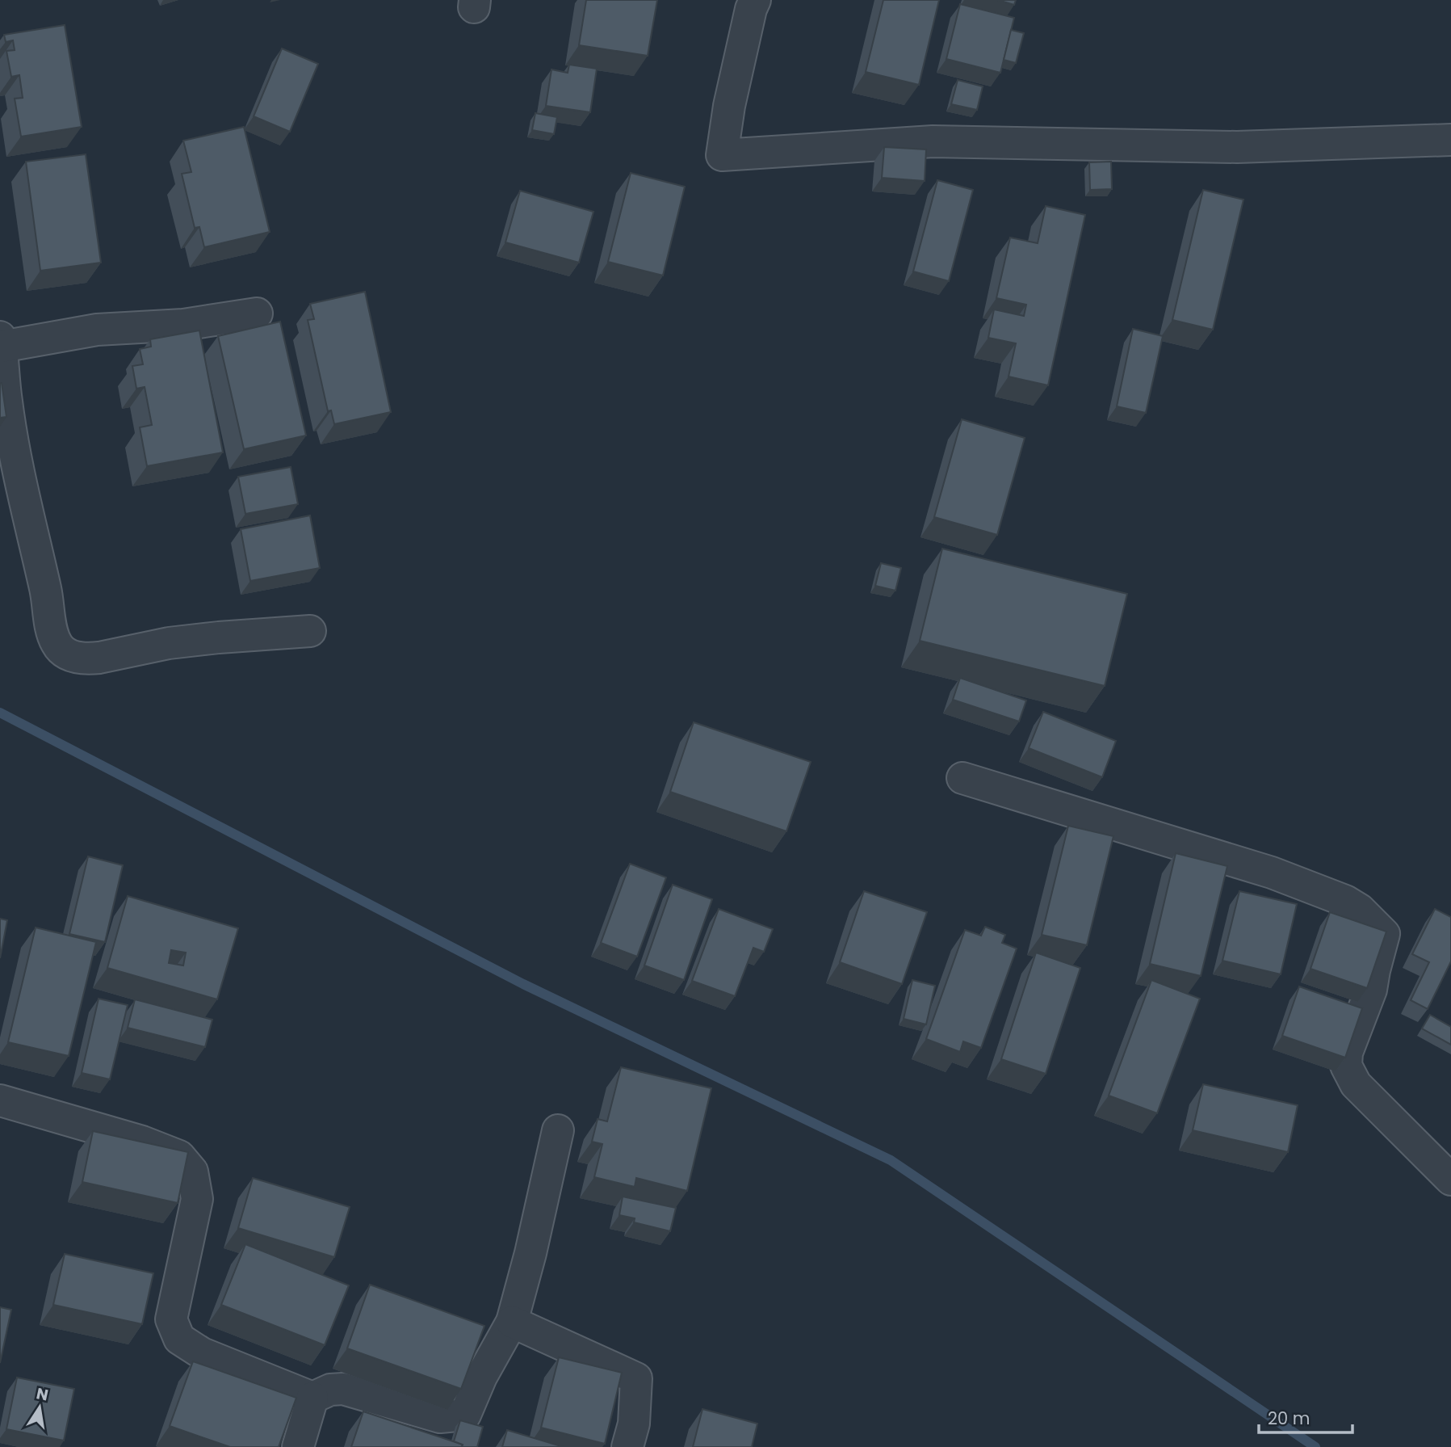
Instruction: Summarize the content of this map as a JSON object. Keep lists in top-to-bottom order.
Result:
{
  "scale_bar": "20 m",
  "north": "top"
}
